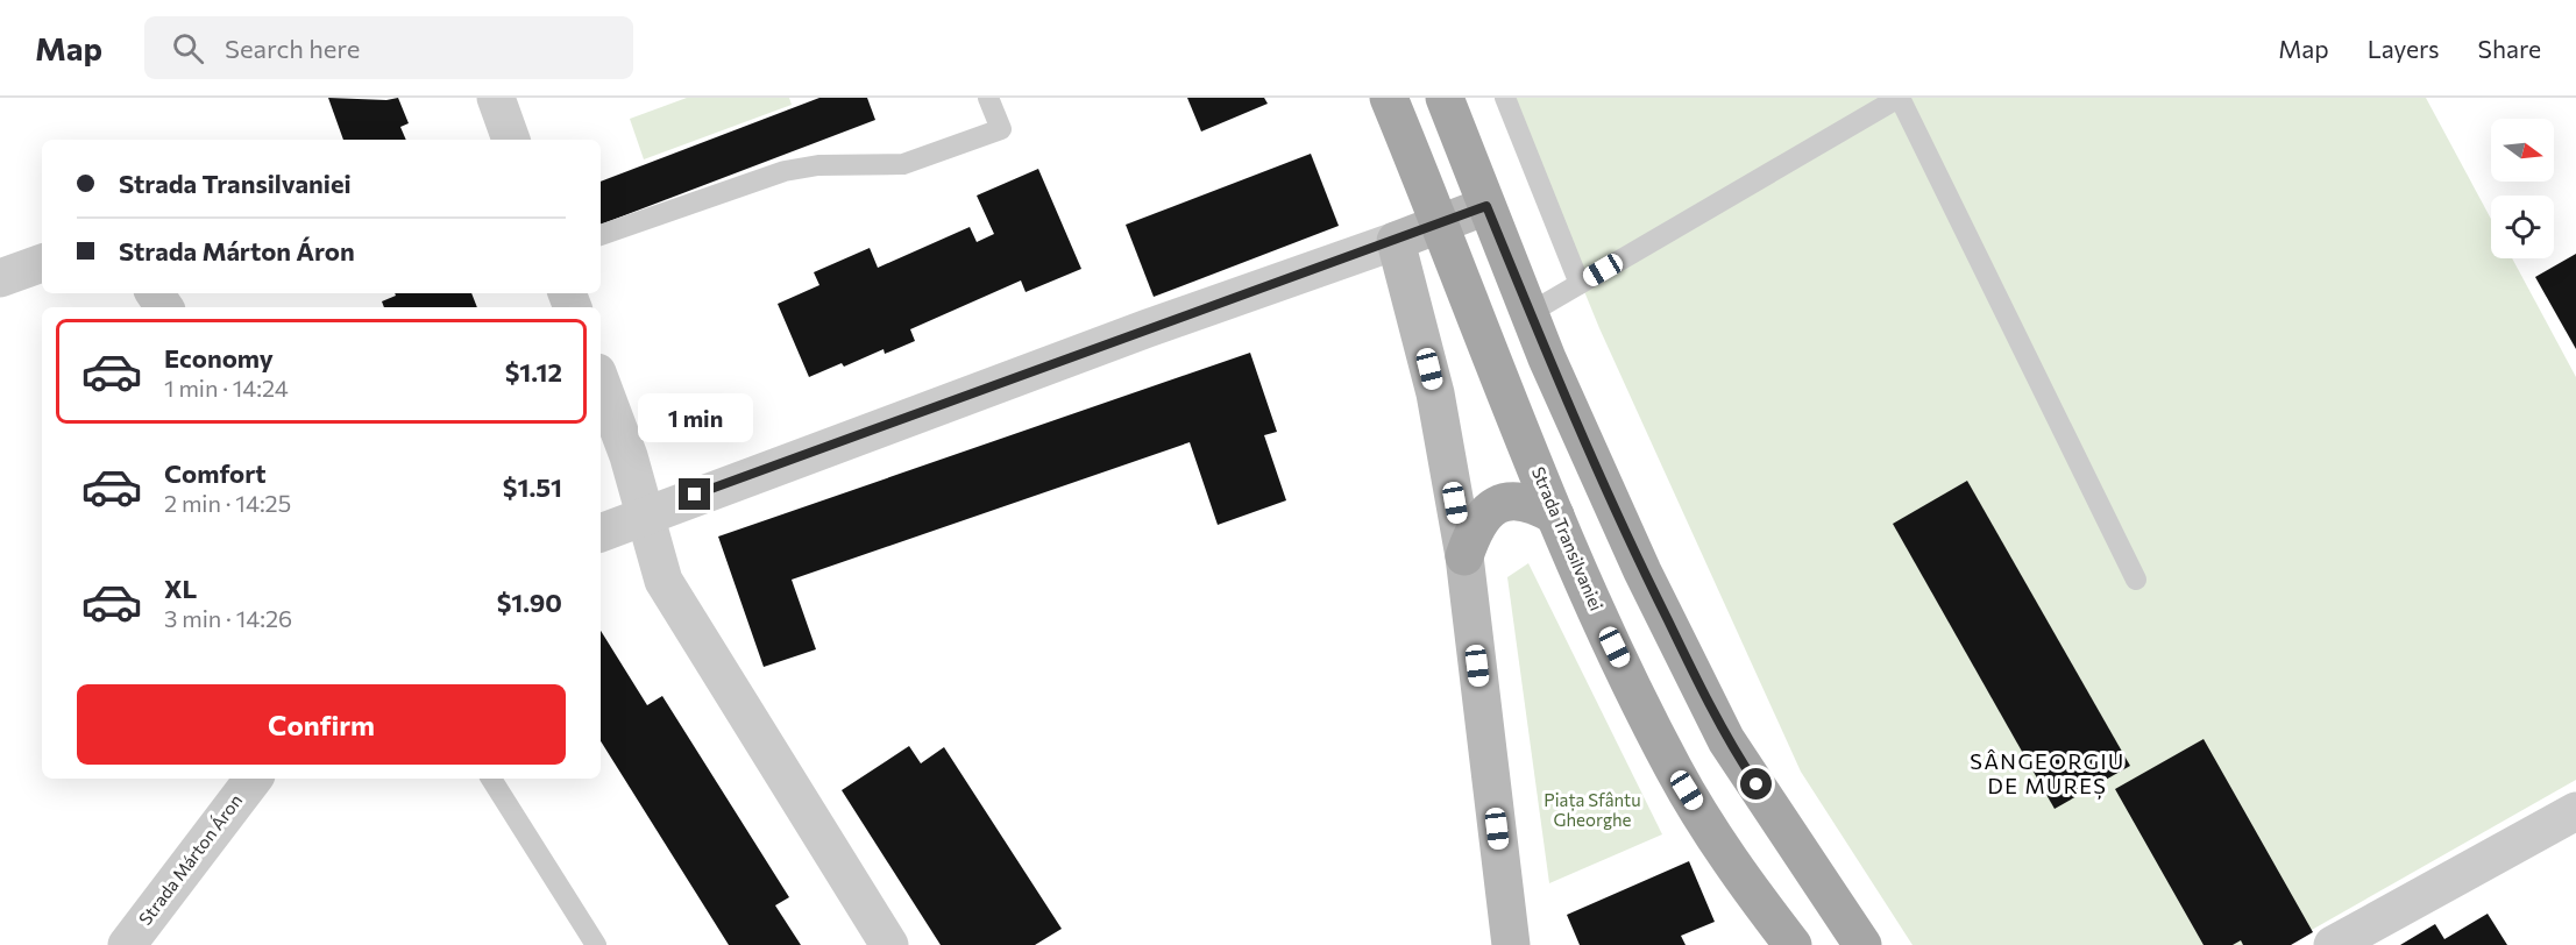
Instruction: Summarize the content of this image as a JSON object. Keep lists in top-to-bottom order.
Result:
{
  "streets": {
    "main road": ["Strada Transilvaniei"],
    "street": ["Strada Márton Áron"]
  },
  "districts": ["SÂNGEORGIU DE MUREȘ"],
  "parks": ["Piața Sfântu Gheorghe"],
  "north": "right",
  "page": {
    "header": "Map",
    "search": "Search here",
    "nav": ["Map", "Layers", "Share"],
    "banner": ["Strada Transilvaniei", "Strada Márton Áron"],
    "list": [
      {
        "name": "Economy",
        "note": "1 min · 14:24",
        "value": "$1.12"
      },
      {
        "name": "Comfort",
        "note": "2 min · 14:25",
        "value": "$1.51"
      },
      {
        "name": "XL",
        "note": "3 min · 14:26",
        "value": "$1.90"
      }
    ],
    "bubble": "1 min",
    "buttons": "Confirm"
  }
}
